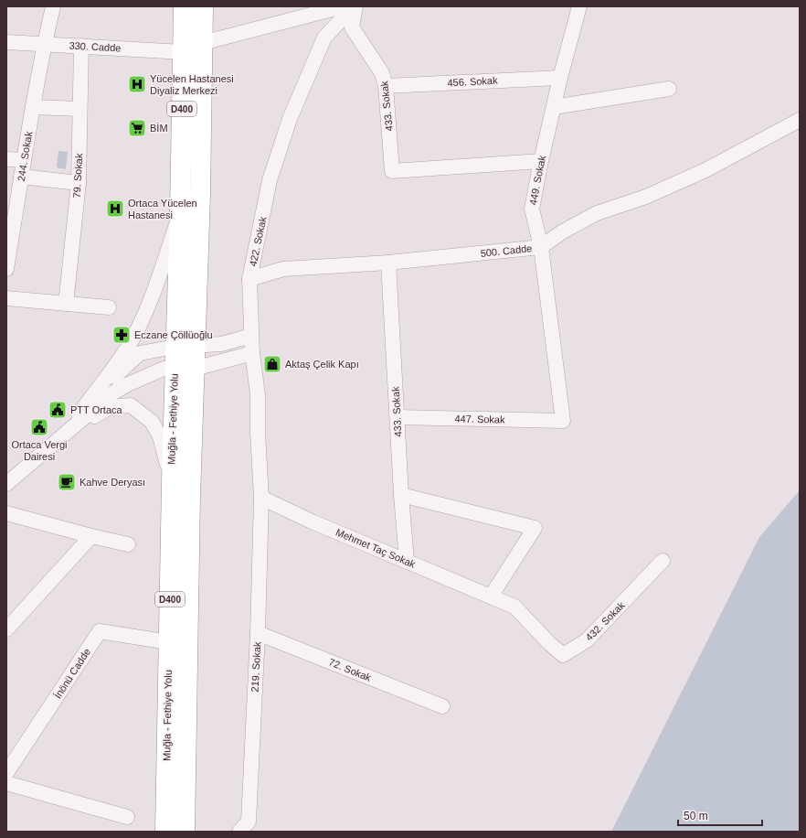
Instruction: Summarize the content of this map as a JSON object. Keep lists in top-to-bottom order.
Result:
{
  "streets": {
    "highway": ["D400", "Muğla - Fethiye Yolu"],
    "street": [
      "330. Cadde",
      "456. Sokak",
      "433. Sokak",
      "244. Sokak",
      "79. Sokak",
      "449. Sokak",
      "422. Sokak",
      "500. Cadde",
      "447. Sokak",
      "Mehmet Taç Sokak",
      "432. Sokak",
      "219. Sokak",
      "72. Sokak",
      "İnönü Cadde"
    ]
  },
  "crossings": [
    ["330. Cadde", "244. Sokak"],
    ["330. Cadde", "79. Sokak"],
    ["330. Cadde", "Muğla - Fethiye Yolu"],
    ["456. Sokak", "433. Sokak"],
    ["456. Sokak", "449. Sokak"],
    ["433. Sokak", "449. Sokak"],
    ["433. Sokak", "422. Sokak"],
    ["433. Sokak", "500. Cadde"],
    ["433. Sokak", "447. Sokak"],
    ["433. Sokak", "Mehmet Taç Sokak"],
    ["449. Sokak", "500. Cadde"],
    ["449. Sokak", "447. Sokak"],
    ["422. Sokak", "500. Cadde"],
    ["422. Sokak", "Mehmet Taç Sokak"],
    ["422. Sokak", "219. Sokak"],
    ["Muğla - Fethiye Yolu", "İnönü Cadde"],
    ["Mehmet Taç Sokak", "432. Sokak"],
    ["Mehmet Taç Sokak", "219. Sokak"],
    ["219. Sokak", "72. Sokak"]
  ],
  "places": {
    "hospital": ["Yücelen Hastanesi Diyaliz Merkezi", "Ortaca Yücelen Hastanesi"],
    "supermarket": ["BİM"],
    "pharmacy": ["Eczane Çöllüoğlu"],
    "shop": ["Aktaş Çelik Kapı"],
    "public building": ["PTT Ortaca", "Ortaca Vergi Dairesi"],
    "cafe": ["Kahve Deryası"]
  },
  "scale_bar": "50 m"
}
